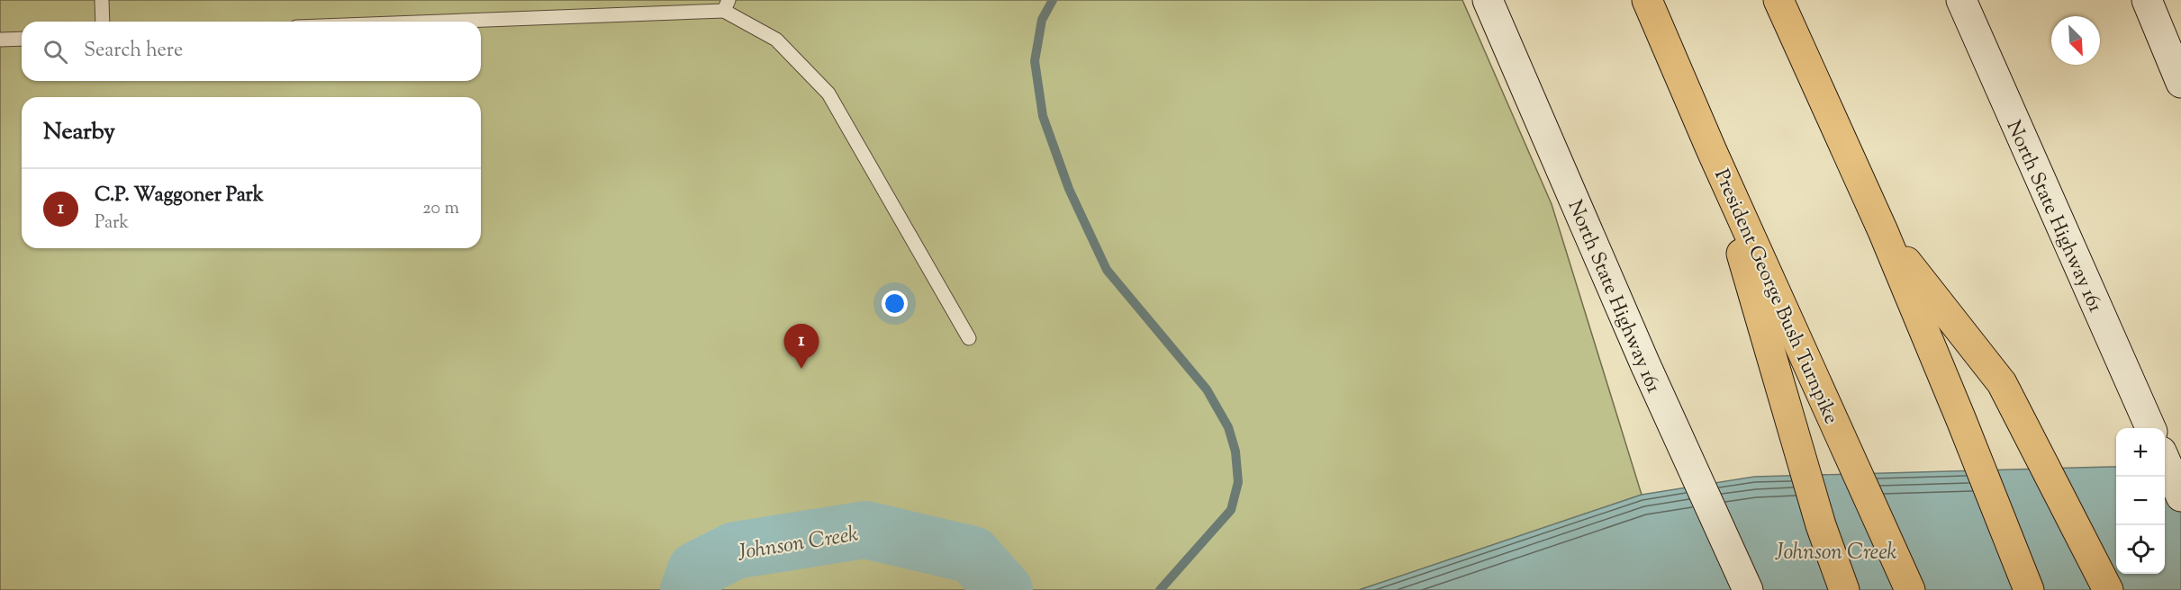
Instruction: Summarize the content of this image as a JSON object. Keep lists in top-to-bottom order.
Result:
{
  "streets": {
    "highway": ["President George Bush Turnpike"],
    "main road": ["North State Highway 161"]
  },
  "water": ["Johnson Creek"],
  "north": "bottom right",
  "page": {
    "search": "Search here",
    "heading": "Nearby",
    "list": [
      {
        "mark": "1",
        "name": "C.P. Waggoner Park",
        "note": "Park",
        "value": "20 m"
      }
    ],
    "pins": "1",
    "map_buttons": ["+", "−"]
  }
}
